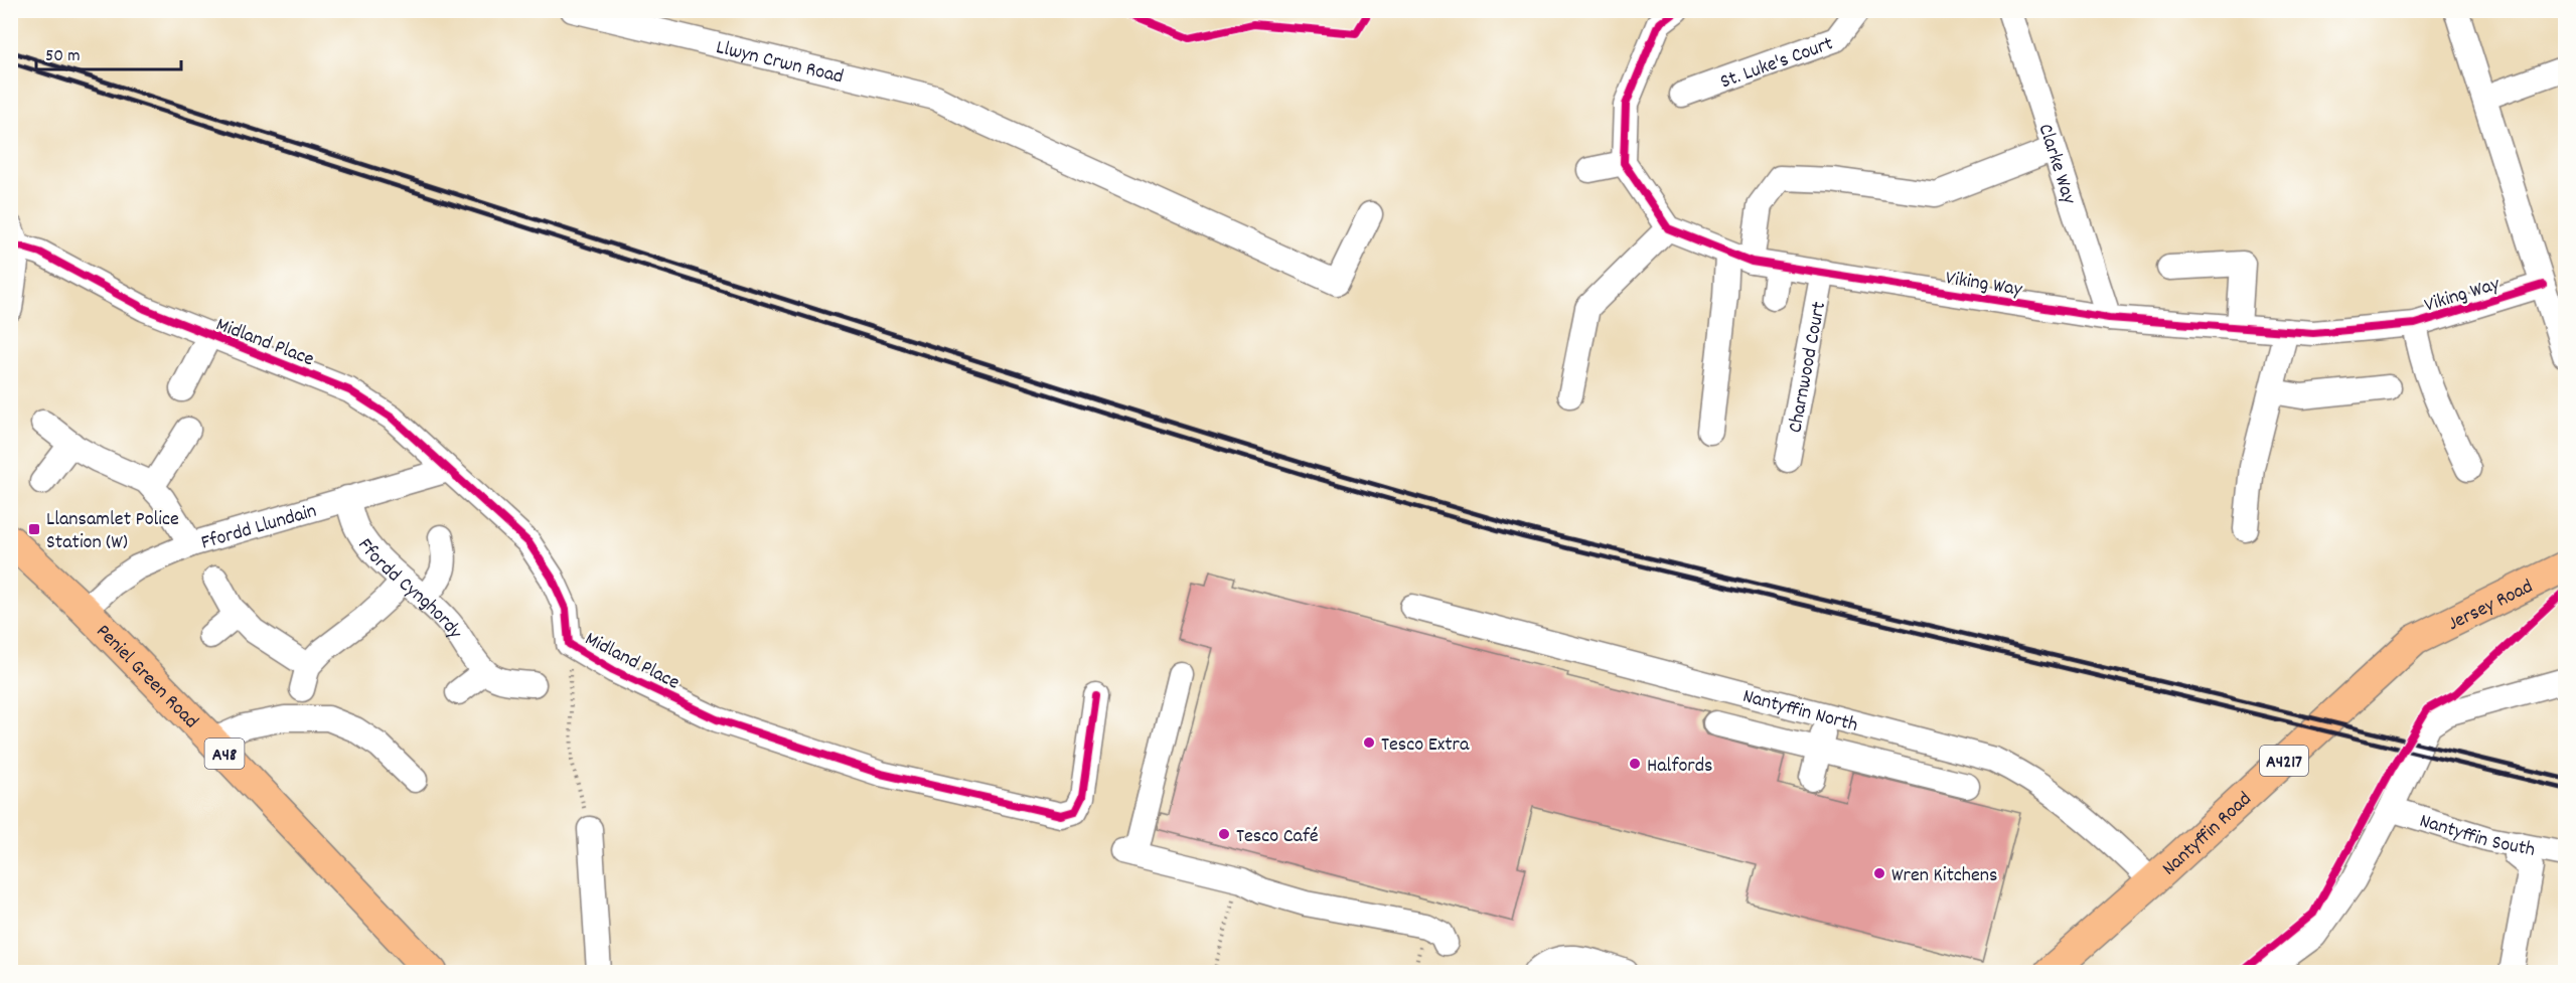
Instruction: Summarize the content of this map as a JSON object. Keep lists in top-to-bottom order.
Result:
{
  "streets": {
    "main road": [
      "Jersey Road",
      "Peniel Green Road",
      "A48",
      "A4217",
      "Nantyffin Road"
    ],
    "street": [
      "Llwyn Crwn Road",
      "St. Luke's Court",
      "Clarke Way",
      "Viking Way",
      "Midland Place",
      "Charnwood Court",
      "Ffordd Llundain",
      "Ffordd Cynghordy",
      "Nantyffin North",
      "Nantyffin South"
    ]
  },
  "crossings": [
    ["Clarke Way", "Viking Way"],
    ["Viking Way", "Charnwood Court"],
    ["Midland Place", "Ffordd Llundain"],
    ["Ffordd Llundain", "Ffordd Cynghordy"],
    ["Ffordd Llundain", "Peniel Green Road"],
    ["Jersey Road", "Nantyffin Road"],
    ["Nantyffin North", "Nantyffin Road"]
  ],
  "places": {
    "transit": ["Llansamlet Police Station (W)"],
    "other": [
      "Tesco Extra",
      "Halfords",
      "Tesco Café",
      "Wren Kitchens"
    ]
  },
  "scale_bar": "50 m"
}
